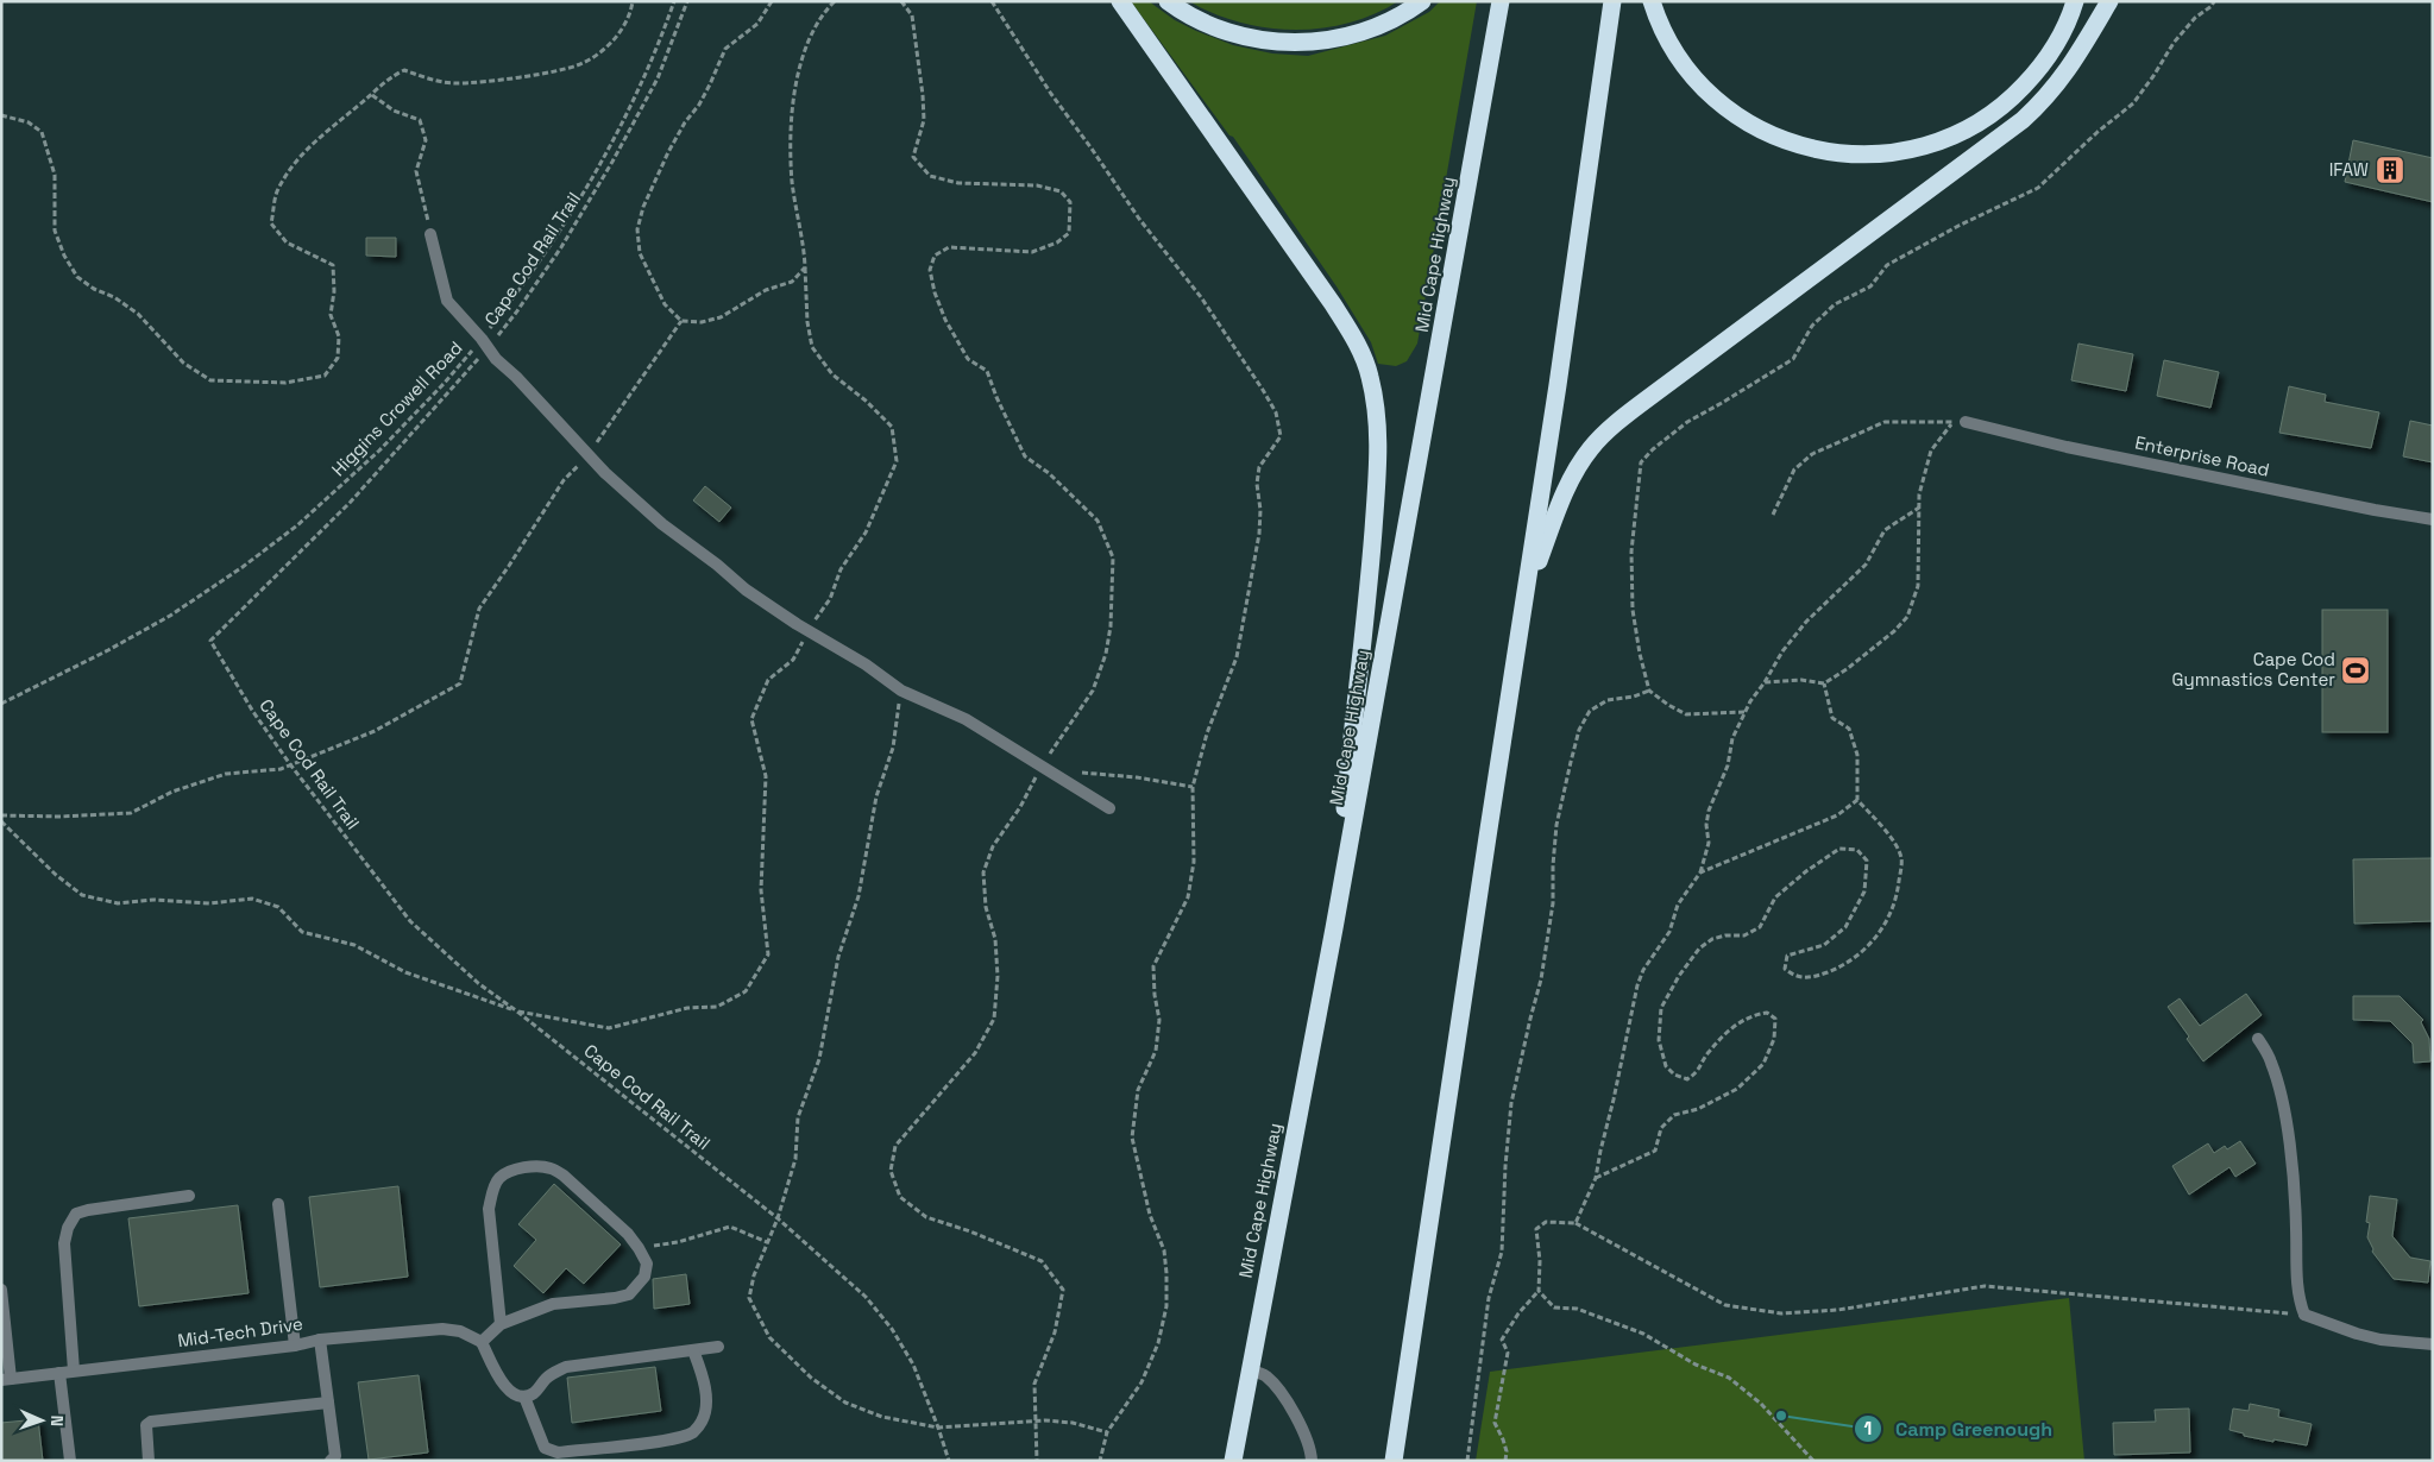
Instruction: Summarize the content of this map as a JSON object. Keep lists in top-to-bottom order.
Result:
{
  "streets": {
    "highway": ["Mid Cape Highway"],
    "street": ["Enterprise Road", "Mid-Tech Drive"],
    "path": ["Cape Cod Rail Trail", "Higgins Crowell Road"]
  },
  "crossings": [
    ["Cape Cod Rail Trail", "Higgins Crowell Road"]
  ],
  "places": {
    "building": ["IFAW"],
    "sports": ["Cape Cod Gymnastics Center"],
    "other": ["Camp Greenough"]
  },
  "north": "right"
}
